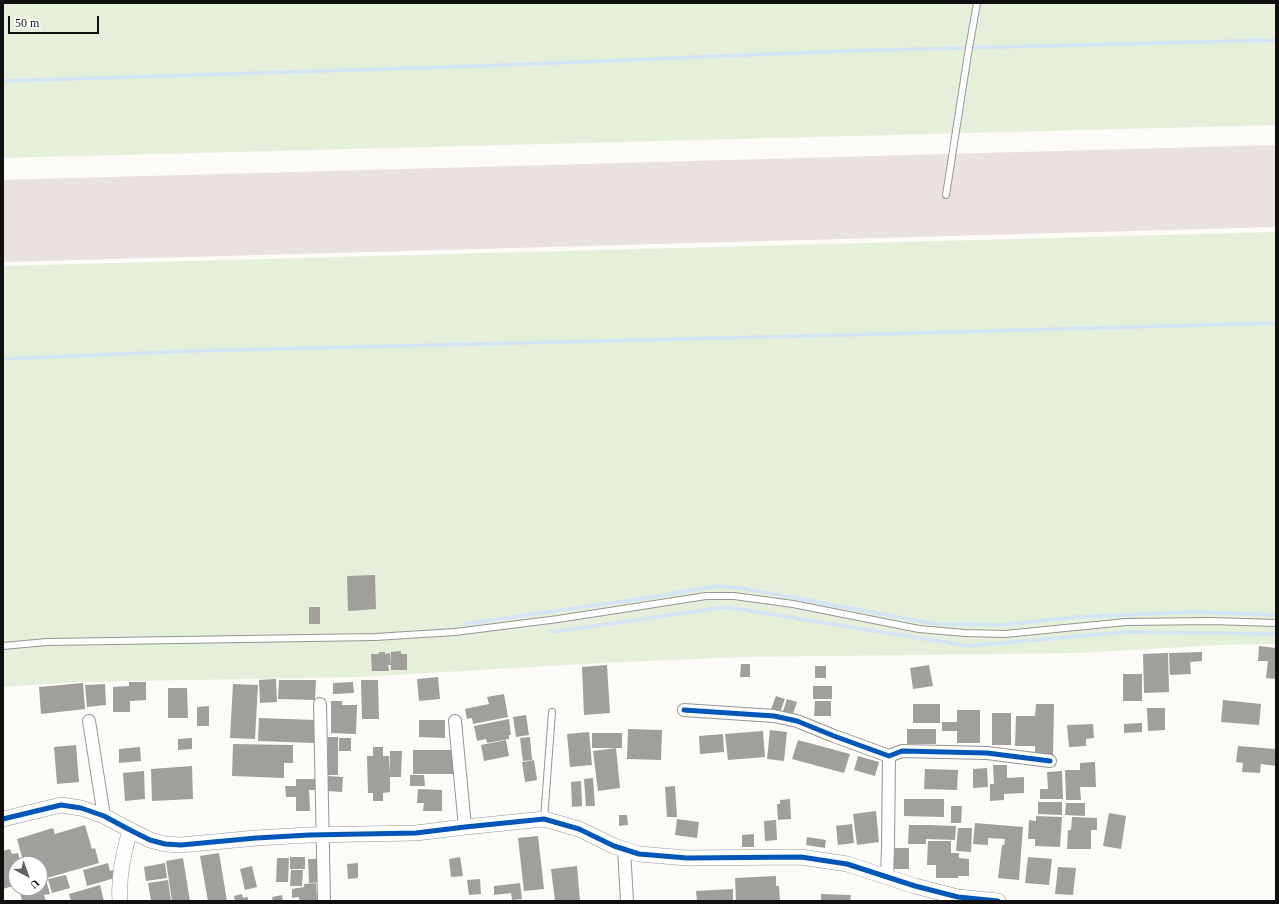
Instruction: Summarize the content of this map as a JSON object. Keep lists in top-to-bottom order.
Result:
{
  "scale_bar": "50 m",
  "north": "bottom right"
}
